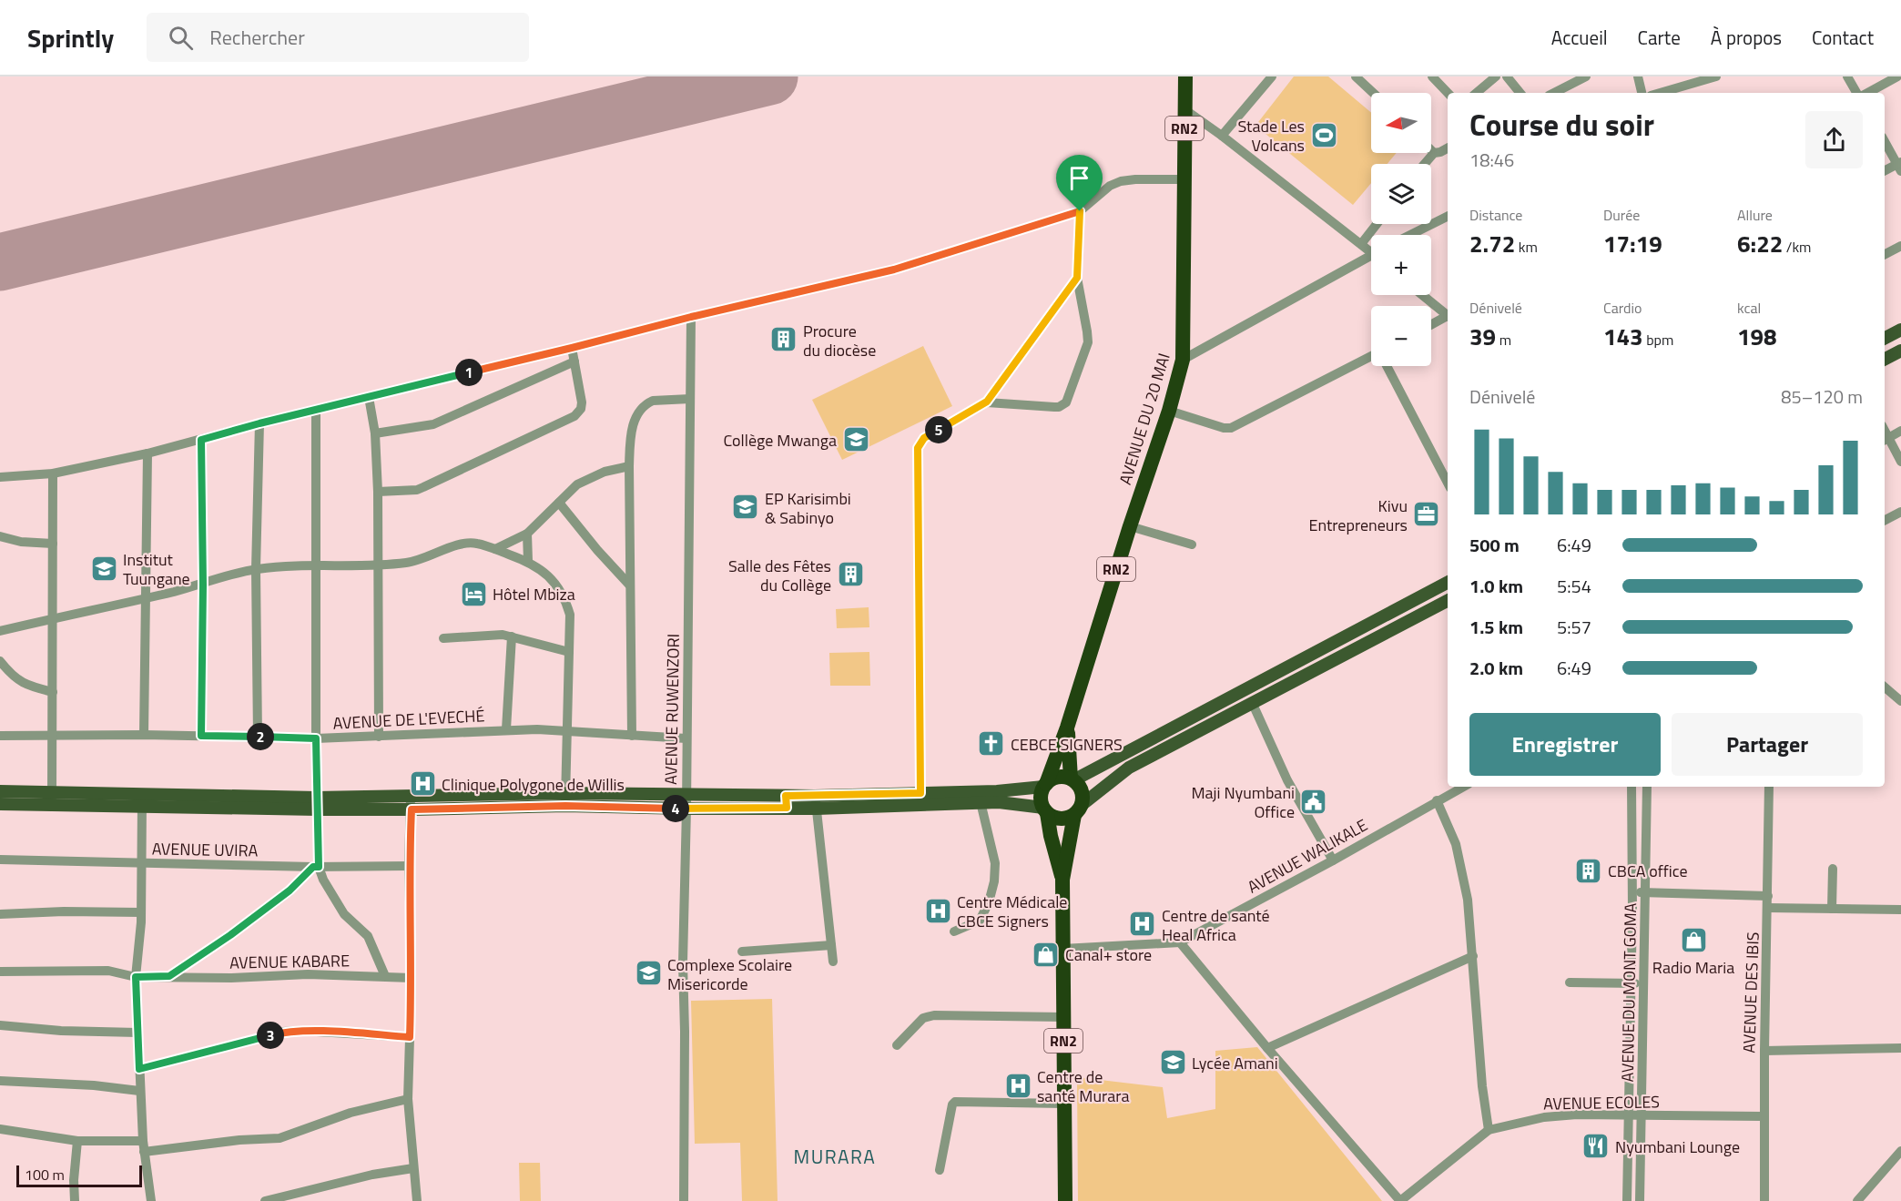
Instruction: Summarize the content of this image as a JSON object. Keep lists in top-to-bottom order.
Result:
{
  "streets": {
    "highway": ["RN2", "AVENUE DU 20 MAI"],
    "street": [
      "AVENUE RUWENZORI",
      "AVENUE DE L'EVECHÉ",
      "AVENUE UVIRA",
      "AVENUE WALIKALE",
      "AVENUE KABARE",
      "AVENUE DU MONT GOMA",
      "AVENUE DES IBIS",
      "AVENUE ECOLES"
    ]
  },
  "crossings": [
    ["RN2", "AVENUE DU 20 MAI"],
    ["RN2", "AVENUE WALIKALE"],
    ["AVENUE RUWENZORI", "AVENUE DE L'EVECHÉ"],
    ["AVENUE WALIKALE", "AVENUE ECOLES"],
    ["AVENUE DU MONT GOMA", "AVENUE ECOLES"],
    ["AVENUE DES IBIS", "AVENUE ECOLES"]
  ],
  "districts": ["MURARA"],
  "places": {
    "sports": ["Stade Les Volcans"],
    "building": ["Procure du diocèse", "Salle des Fêtes du Collège", "CBCA office"],
    "school or university": [
      "Collège Mwanga",
      "EP Karisimbi & Sabinyo",
      "Institut Tuungane",
      "Complexe Scolaire Misericorde",
      "Lycée Amani"
    ],
    "office": ["Kivu Entrepreneurs"],
    "hotel": ["Hôtel Mbiza"],
    "church": ["CEBCE SIGNERS"],
    "hospital": [
      "Clinique Polygone de Willis",
      "Centre Médicale CBCE Signers",
      "Centre de santé Heal Africa",
      "Centre de santé Murara"
    ],
    "public building": ["Maji Nyumbani Office"],
    "shop": ["Radio Maria", "Canal+ store"],
    "restaurant": ["Nyumbani Lounge"]
  },
  "scale_bar": "100 m",
  "north": "left",
  "page": {
    "header": "Sprintly",
    "search": "Rechercher",
    "nav": [
      "Accueil",
      "Carte",
      "À propos",
      "Contact"
    ],
    "map_buttons": ["+", "−"],
    "heading": ["Course du soir", "18:46"],
    "stats": [
      ["Distance", "2.72 km"],
      ["Durée", "17:19"],
      ["Allure", "6:22 /km"],
      ["Dénivelé", "39 m"],
      ["Cardio", "143 bpm"],
      ["kcal", "198"]
    ],
    "pins": [
      "1",
      "5",
      "2",
      "4",
      "3"
    ],
    "chart": ["Dénivelé", "85–120 m"],
    "list": [
      {
        "name": "500 m",
        "note": "6:49"
      },
      {
        "name": "1.0 km",
        "note": "5:54"
      },
      {
        "name": "1.5 km",
        "note": "5:57"
      },
      {
        "name": "2.0 km",
        "note": "6:49"
      }
    ],
    "buttons": ["Enregistrer", "Partager"],
    "scale": "100 m"
  }
}
